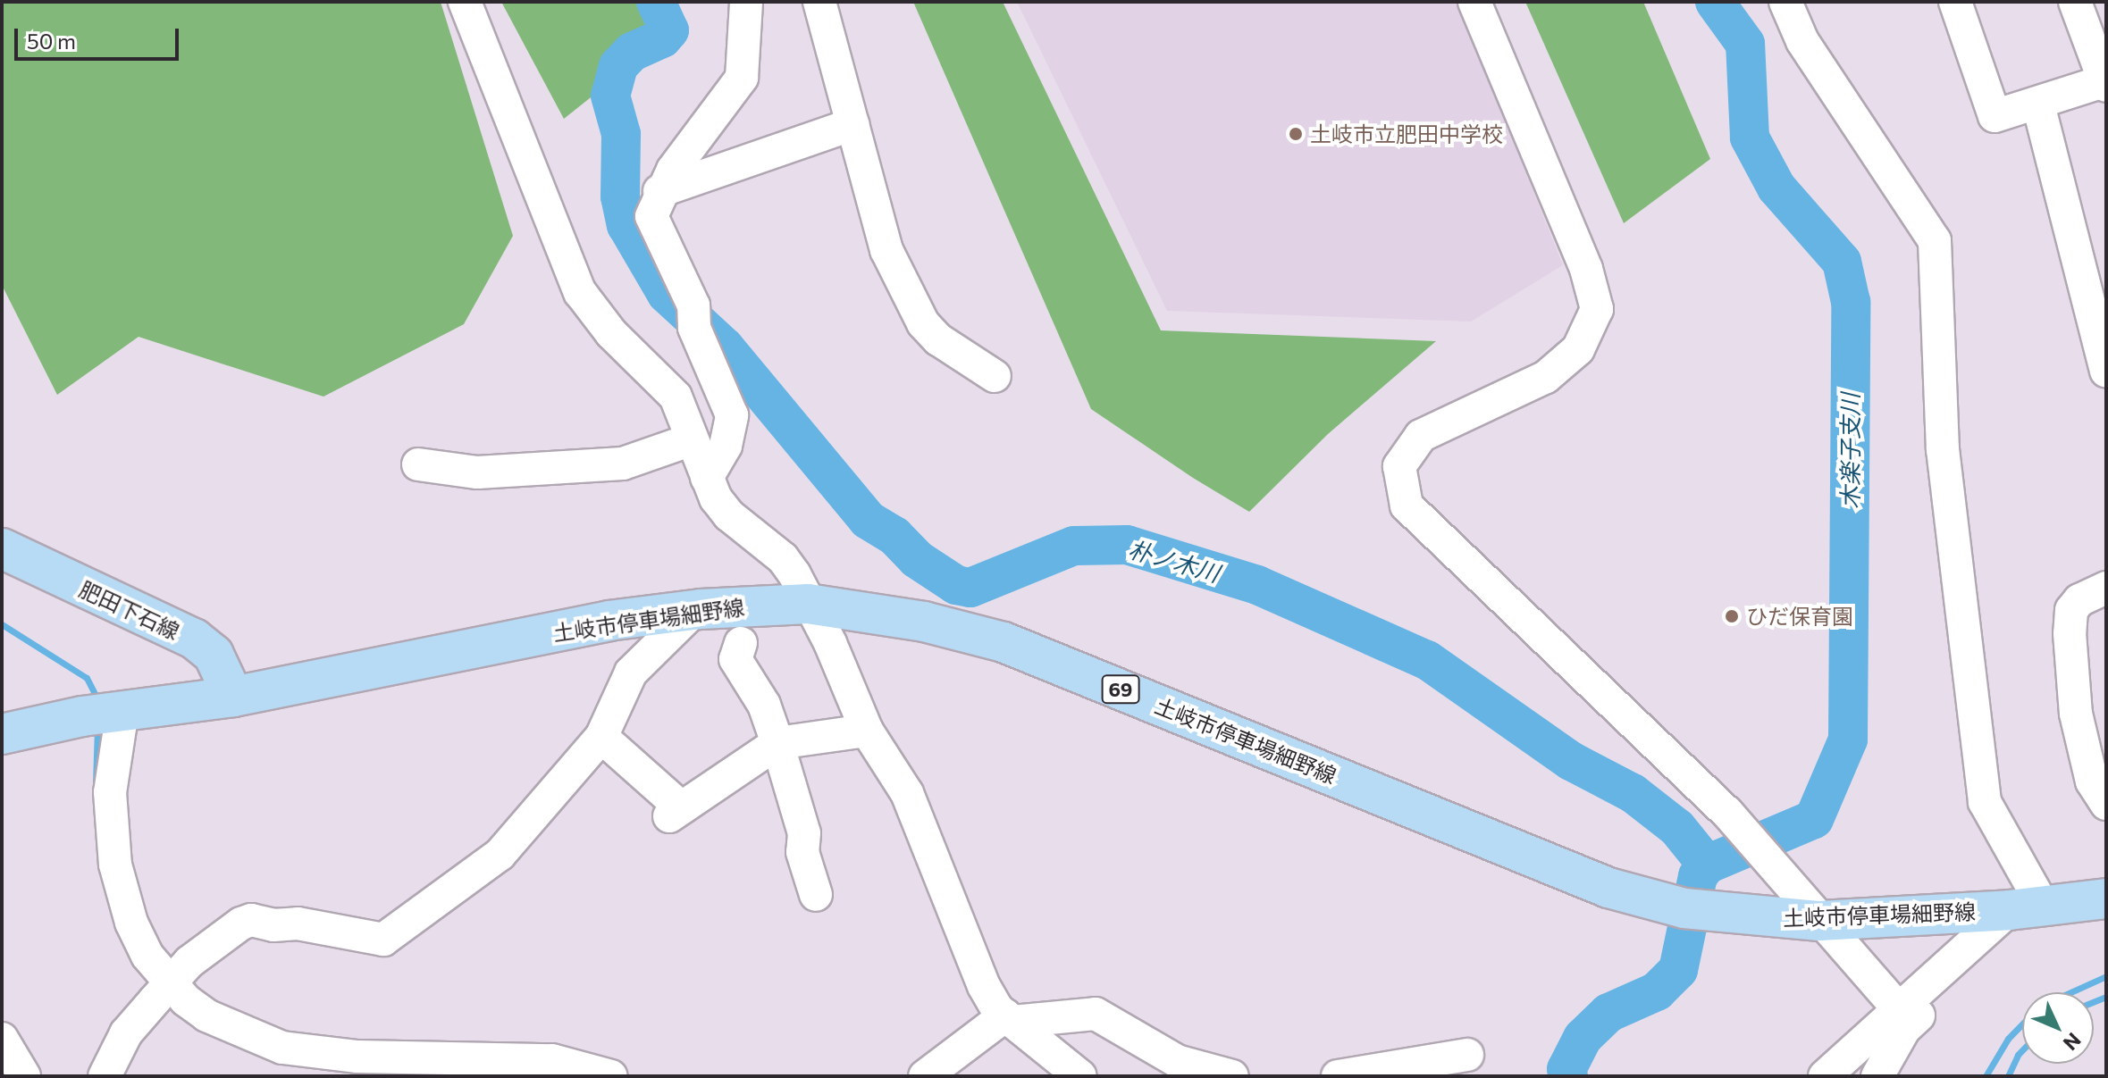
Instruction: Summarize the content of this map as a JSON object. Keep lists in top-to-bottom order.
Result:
{
  "streets": {
    "main road": ["肥田下石線", "土岐市停車場細野線", "69"]
  },
  "crossings": [
    ["肥田下石線", "土岐市停車場細野線"]
  ],
  "water": ["木楽子支川", "朴ノ木川"],
  "places": ["土岐市立肥田中学校", "ひだ保育園"],
  "scale_bar": "50 m",
  "north": "bottom right"
}
